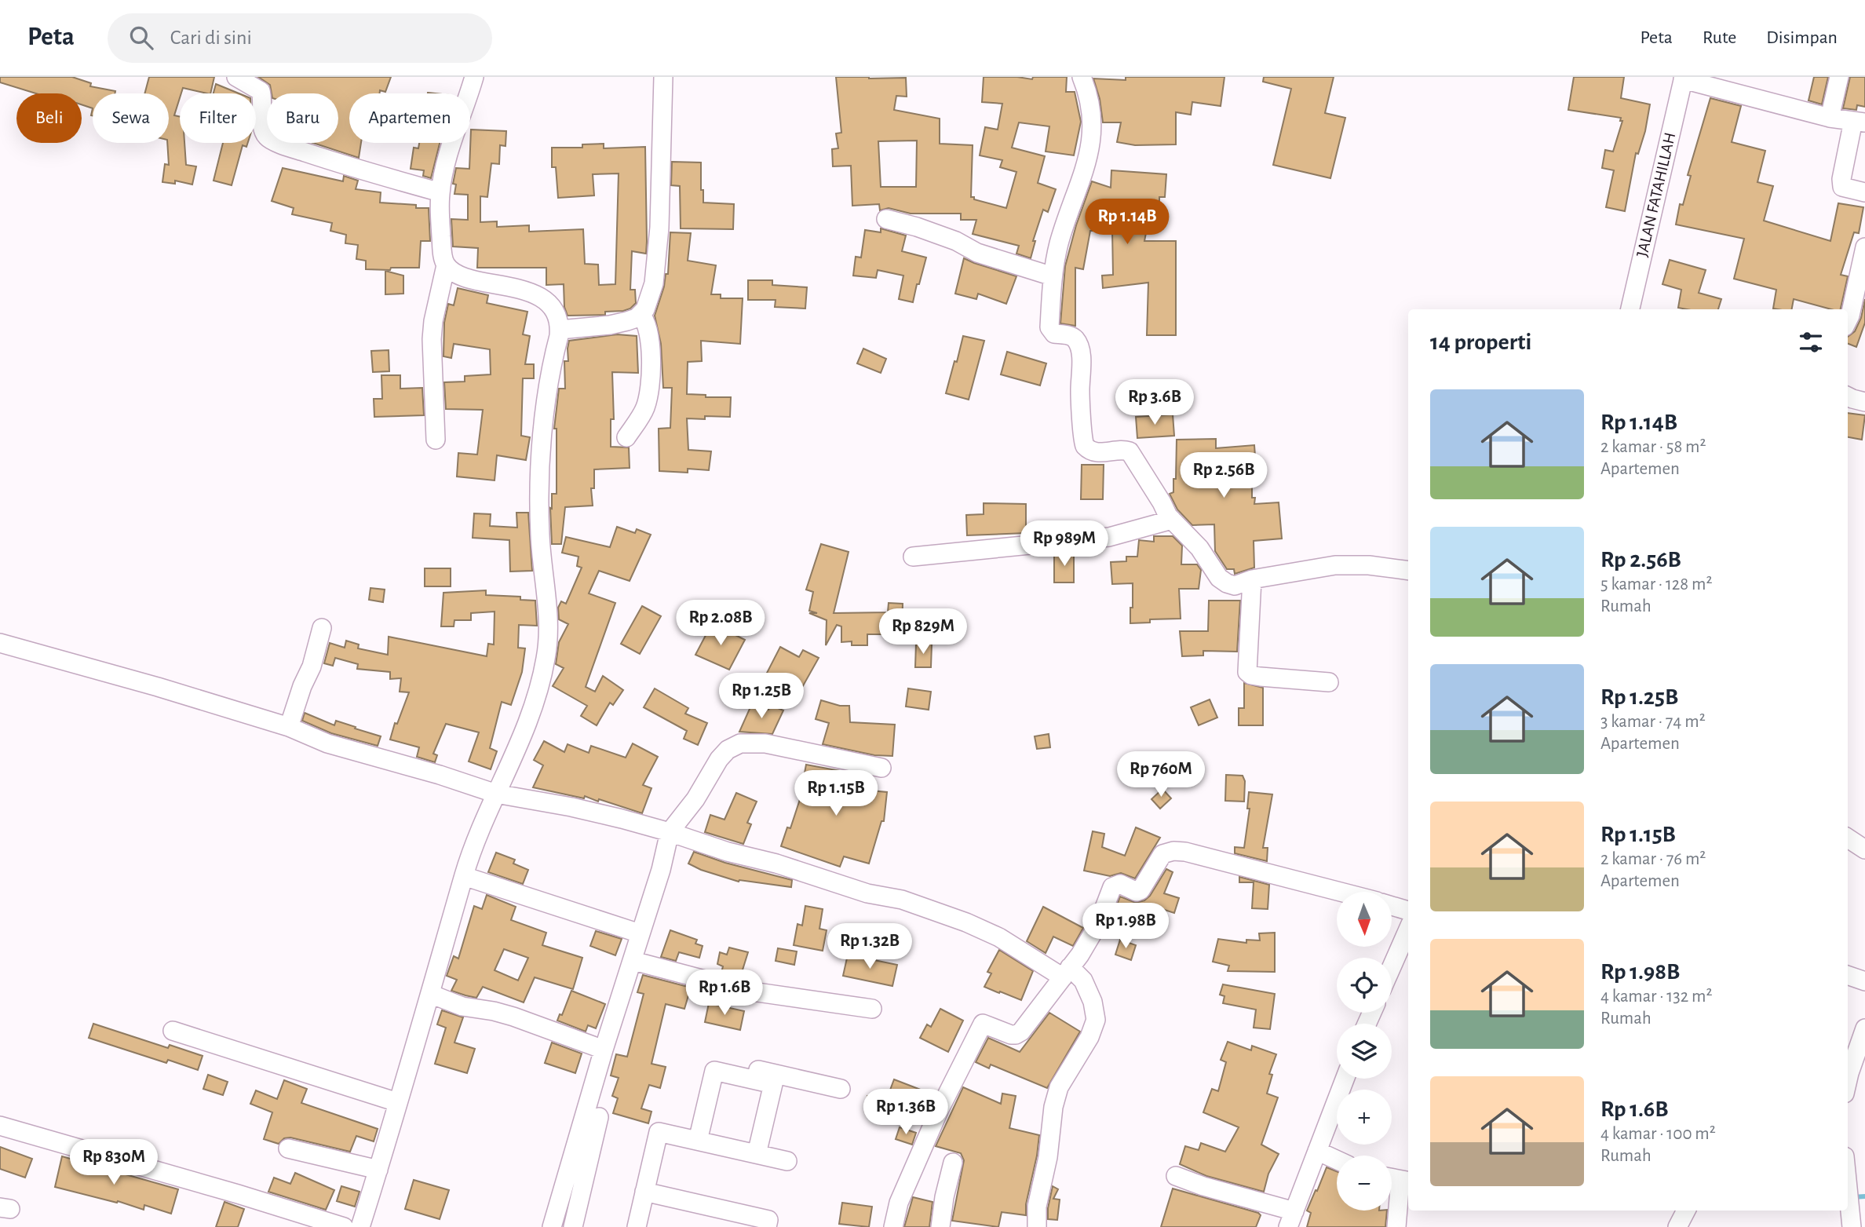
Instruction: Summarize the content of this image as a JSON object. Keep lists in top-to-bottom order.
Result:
{
  "streets": {
    "street": ["JALAN FATAHILLAH"]
  },
  "north": "bottom",
  "page": {
    "header": "Peta",
    "search": "Cari di sini",
    "nav": ["Peta", "Rute", "Disimpan"],
    "chip": [
      "Beli",
      "Sewa",
      "Filter",
      "Baru",
      "Apartemen"
    ],
    "price": [
      "Rp 1.14B",
      "Rp 3.6B",
      "Rp 2.56B",
      "Rp 989M",
      "Rp 2.08B",
      "Rp 829M",
      "Rp 1.25B",
      "Rp 760M",
      "Rp 1.15B",
      "Rp 1.98B",
      "Rp 1.32B",
      "Rp 1.6B",
      "Rp 1.36B",
      "Rp 830M"
    ],
    "heading": "14 properti",
    "list": [
      {
        "name": "Rp 1.14B",
        "note": "2 kamar · 58 m² · Apartemen"
      },
      {
        "name": "Rp 2.56B",
        "note": "5 kamar · 128 m² · Rumah"
      },
      {
        "name": "Rp 1.25B",
        "note": "3 kamar · 74 m² · Apartemen"
      },
      {
        "name": "Rp 1.15B",
        "note": "2 kamar · 76 m² · Apartemen"
      },
      {
        "name": "Rp 1.98B",
        "note": "4 kamar · 132 m² · Rumah"
      },
      {
        "name": "Rp 1.6B",
        "note": "4 kamar · 100 m² · Rumah"
      }
    ],
    "map_buttons": ["+", "−"]
  }
}
